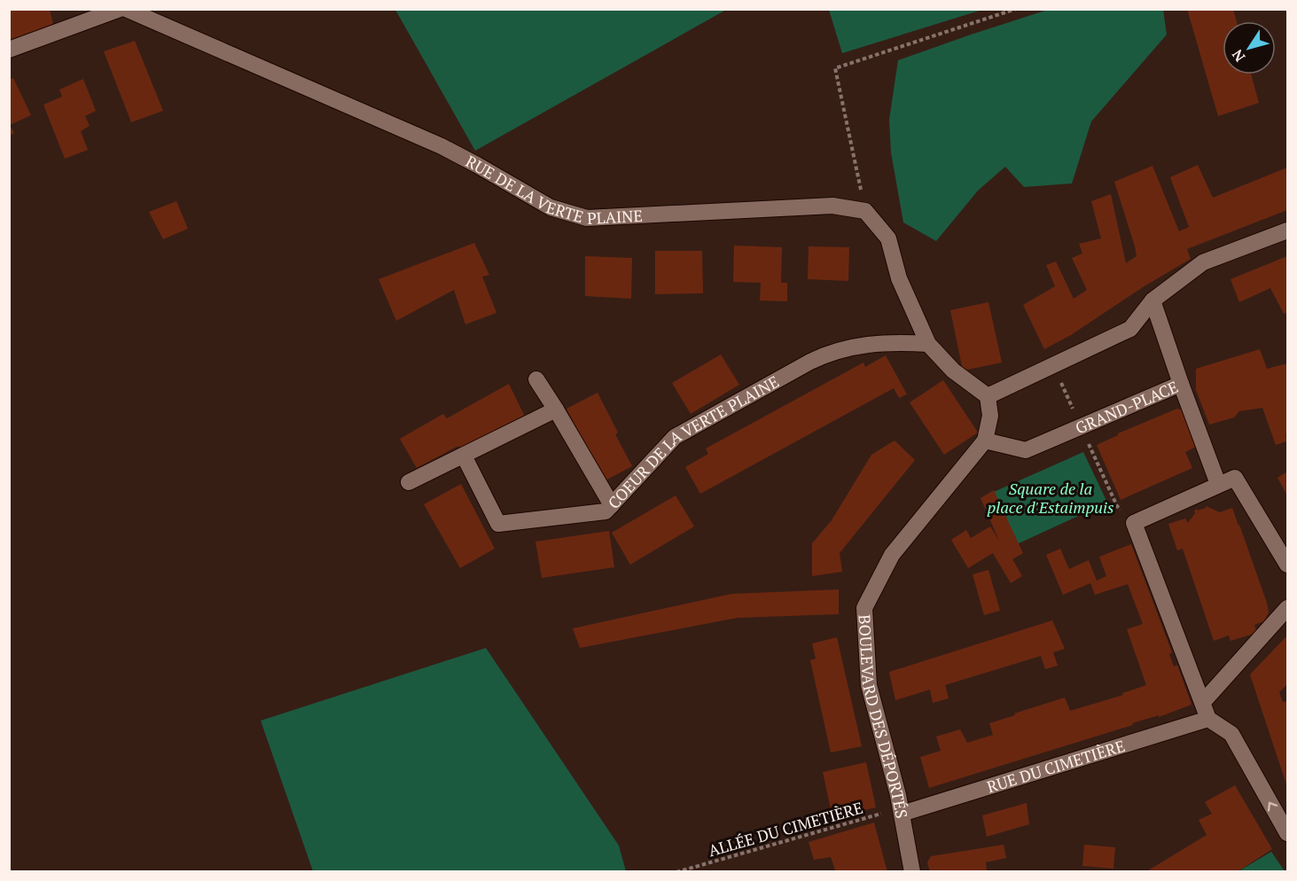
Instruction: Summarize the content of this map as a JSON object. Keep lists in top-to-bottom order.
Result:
{
  "streets": {
    "street": [
      "RUE DE LA VERTE PLAINE",
      "GRAND-PLACE",
      "COEUR DE LA VERTE PLAINE",
      "BOULEVARD DES DÉPORTÉS",
      "RUE DU CIMETIÈRE"
    ],
    "path": ["ALLÉE DU CIMETIÈRE"]
  },
  "crossings": [
    ["GRAND-PLACE", "BOULEVARD DES DÉPORTÉS"],
    ["BOULEVARD DES DÉPORTÉS", "RUE DU CIMETIÈRE"],
    ["BOULEVARD DES DÉPORTÉS", "ALLÉE DU CIMETIÈRE"],
    ["RUE DU CIMETIÈRE", "ALLÉE DU CIMETIÈRE"]
  ],
  "parks": ["Square de la place d'Estaimpuis"],
  "north": "bottom left"
}
